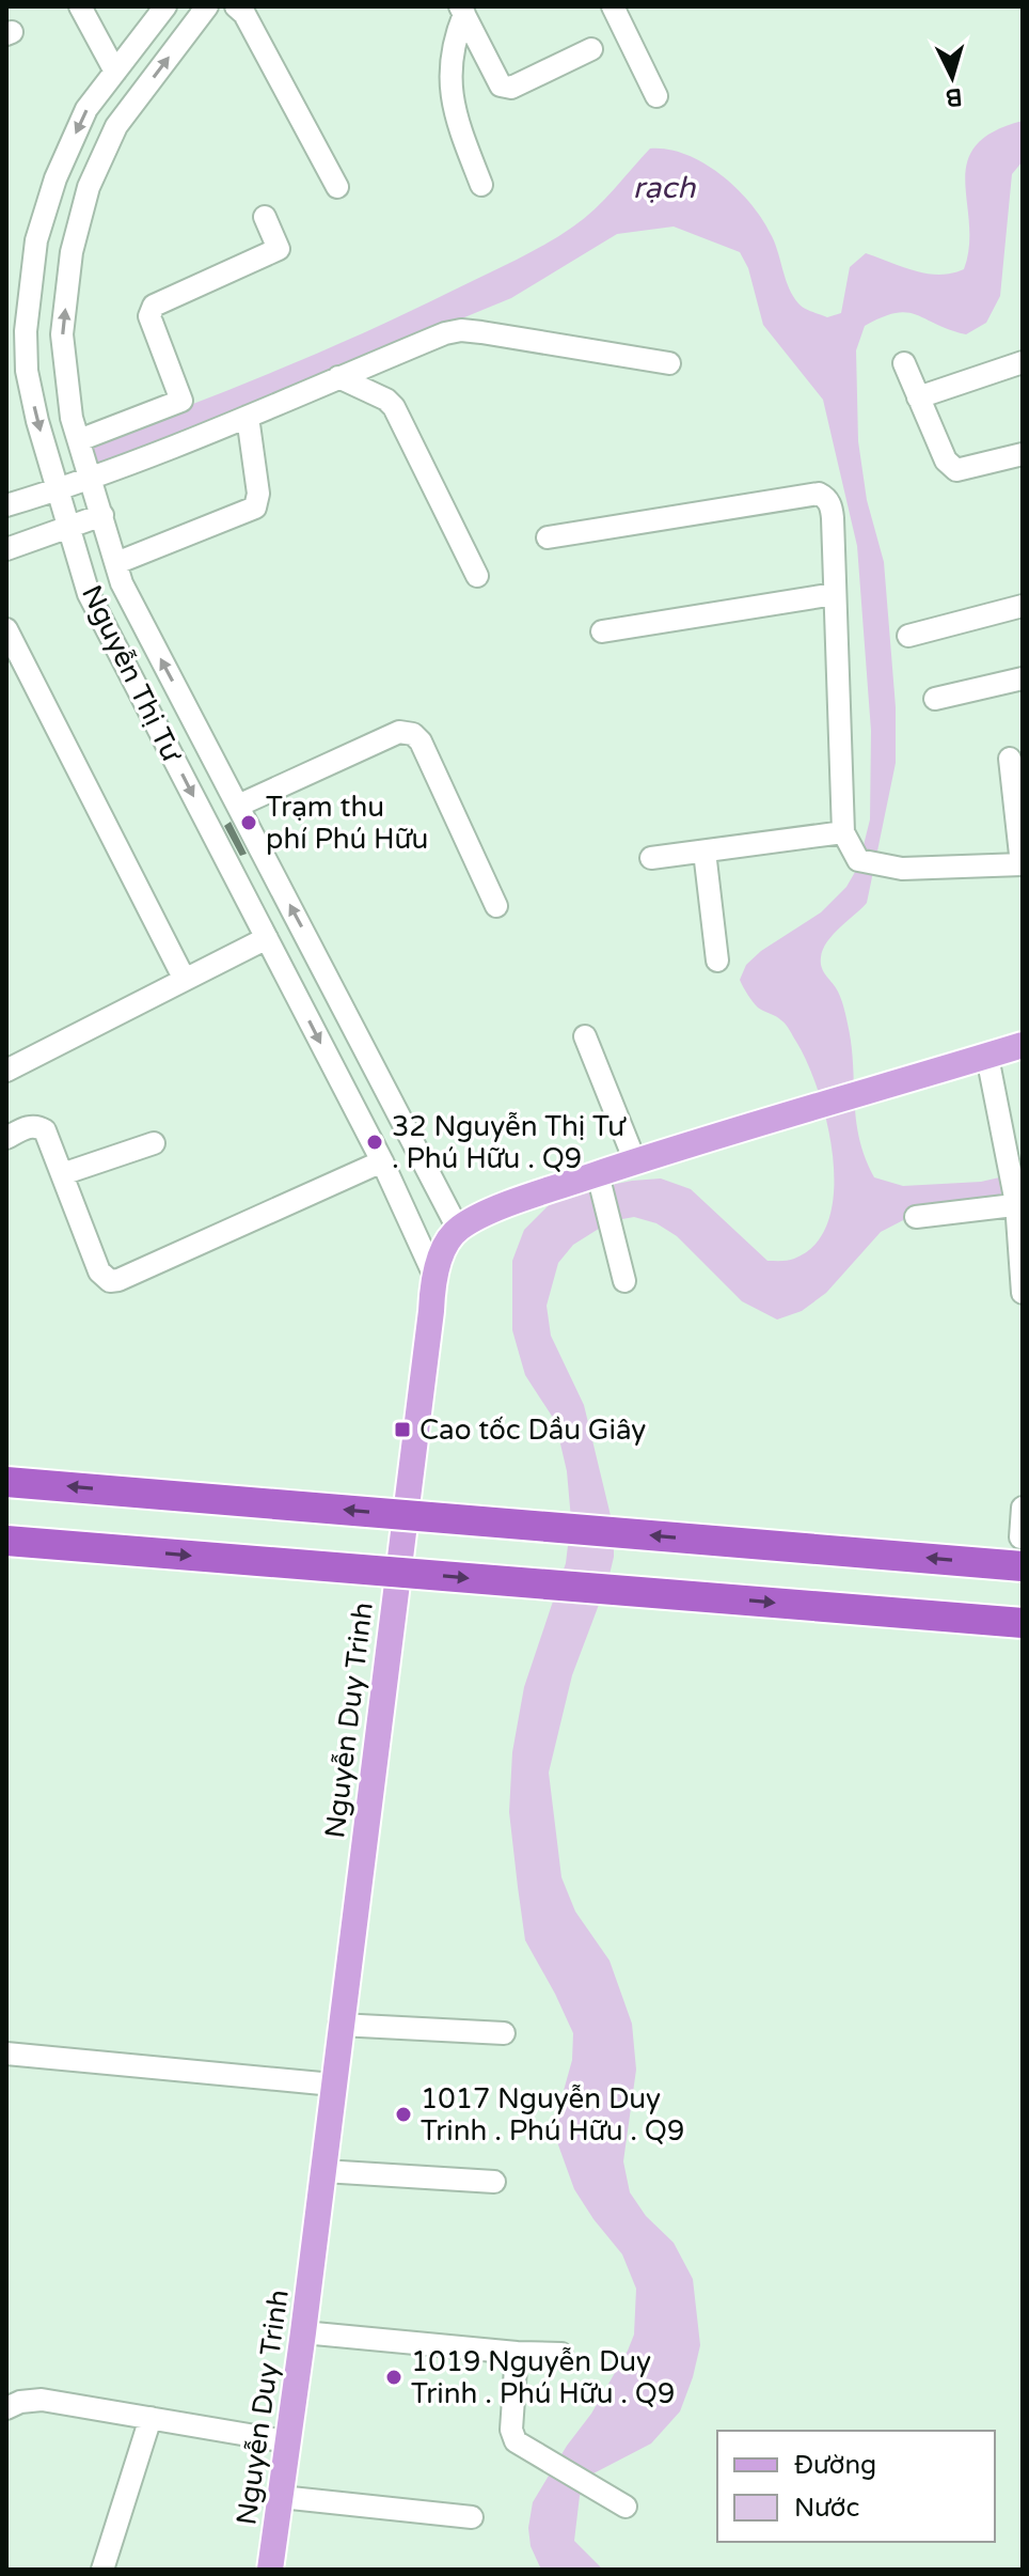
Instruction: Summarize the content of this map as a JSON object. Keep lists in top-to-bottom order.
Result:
{
  "streets": {
    "main road": ["Nguyễn Duy Trinh"],
    "street": ["Nguyễn Thị Tư"]
  },
  "crossings": [
    ["Nguyễn Thị Tư", "Nguyễn Duy Trinh"]
  ],
  "water": ["rạch"],
  "places": {
    "other": [
      "Trạm thu phí Phú Hữu",
      "32 Nguyễn Thị Tư . Phú Hữu . Q9",
      "1017 Nguyễn Duy Trinh . Phú Hữu . Q9",
      "1019 Nguyễn Duy Trinh . Phú Hữu . Q9"
    ],
    "transit": ["Cao tốc Dầu Giây"]
  },
  "legend": ["Đường", "Nước"],
  "north": "bottom"
}
